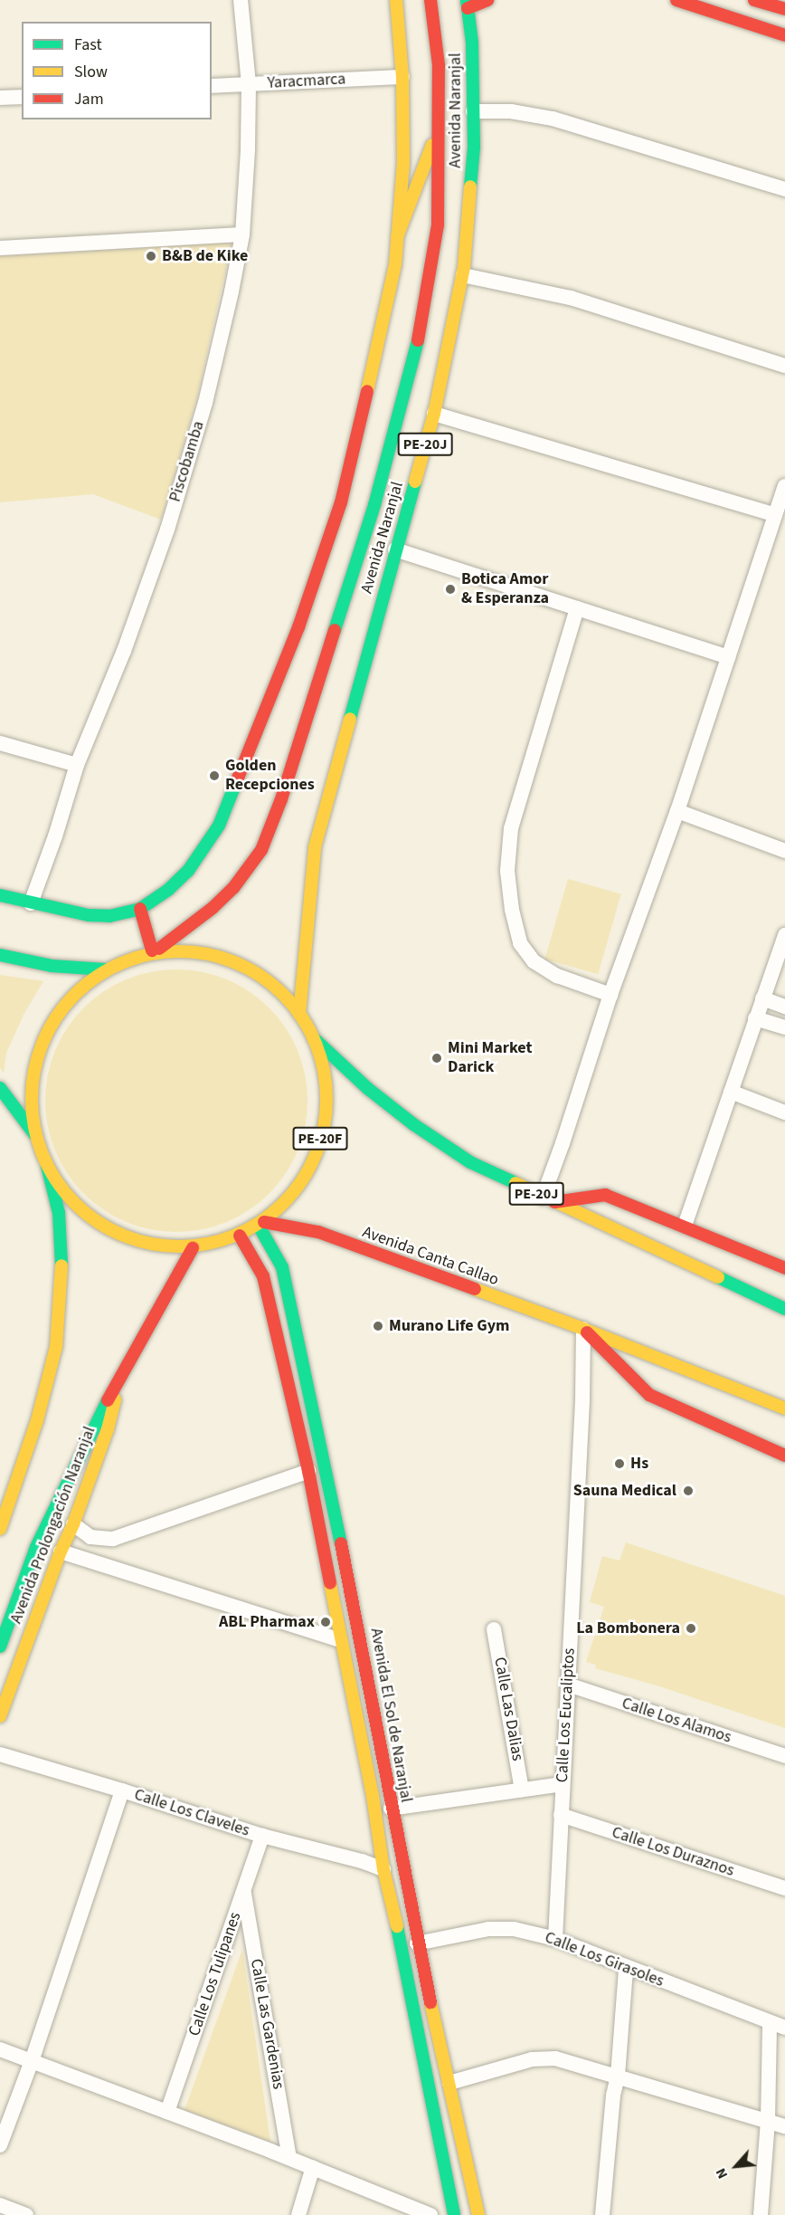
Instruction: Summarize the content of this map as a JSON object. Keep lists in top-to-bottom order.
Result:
{
  "streets": {
    "main road": [
      "Avenida Naranjal",
      "PE-20J",
      "PE-20F",
      "Avenida Canta Callao",
      "Avenida Prolongación Naranjal",
      "Avenida El Sol de Naranjal"
    ],
    "street": [
      "Yaracmarca",
      "Piscobamba",
      "Calle Las Dalias",
      "Calle Los Eucaliptos",
      "Calle Los Alamos",
      "Calle Los Claveles",
      "Calle Los Duraznos",
      "Calle Los Girasoles",
      "Calle Los Tulipanes",
      "Calle Las Gardenias"
    ]
  },
  "crossings": [
    ["Yaracmarca", "Piscobamba"],
    ["Avenida Naranjal", "PE-20F"],
    ["PE-20J", "PE-20F"],
    ["PE-20F", "Avenida Canta Callao"],
    ["PE-20F", "Avenida Prolongación Naranjal"],
    ["PE-20F", "Avenida El Sol de Naranjal"],
    ["Avenida Canta Callao", "Avenida El Sol de Naranjal"],
    ["Avenida Canta Callao", "Calle Los Eucaliptos"],
    ["Avenida El Sol de Naranjal", "Calle Los Claveles"],
    ["Avenida El Sol de Naranjal", "Calle Los Girasoles"],
    ["Calle Los Eucaliptos", "Calle Los Alamos"],
    ["Calle Los Eucaliptos", "Calle Los Duraznos"],
    ["Calle Los Eucaliptos", "Calle Los Girasoles"],
    ["Calle Los Claveles", "Calle Los Tulipanes"],
    ["Calle Los Tulipanes", "Calle Las Gardenias"]
  ],
  "places": [
    "B&B de Kike",
    "Botica Amor & Esperanza",
    "Golden Recepciones",
    "Mini Market Darick",
    "Murano Life Gym",
    "Hs",
    "Sauna Medical",
    "ABL Pharmax",
    "La Bombonera"
  ],
  "legend": ["Fast", "Slow", "Jam"],
  "north": "bottom left"
}
